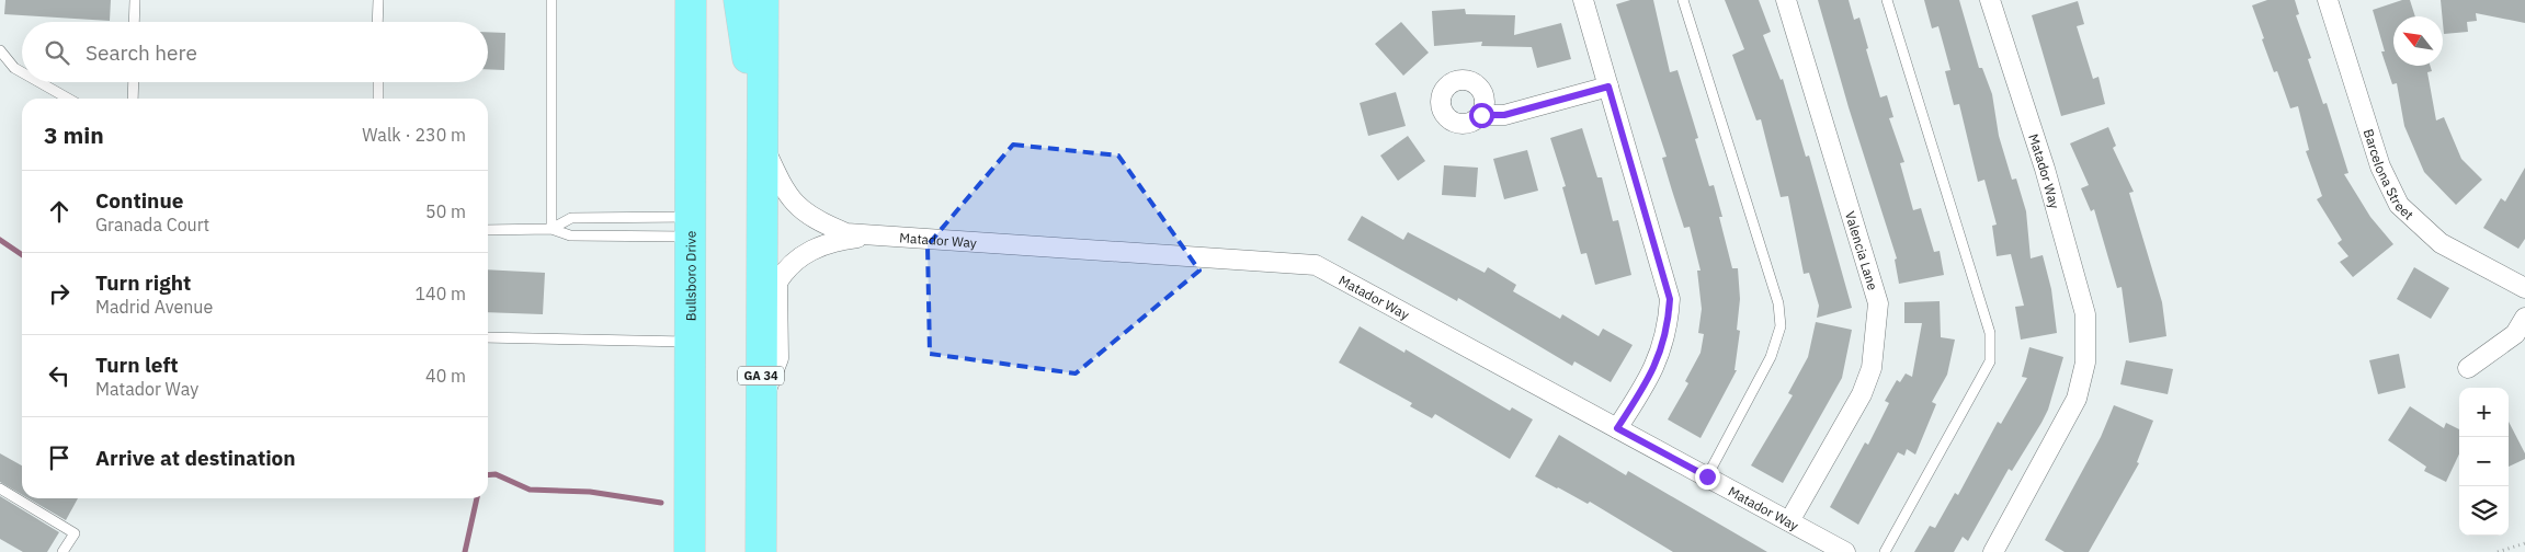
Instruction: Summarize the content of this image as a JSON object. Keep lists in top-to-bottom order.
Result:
{
  "streets": {
    "main road": ["Bullsboro Drive", "GA 34"],
    "street": ["Matador Way", "Barcelona Street", "Valencia Lane"]
  },
  "crossings": [
    ["Matador Way", "Valencia Lane"],
    ["Matador Way", "GA 34"]
  ],
  "north": "top left",
  "page": {
    "search": "Search here",
    "heading": ["3 min", "Walk · 230 m"],
    "list": [
      ["Continue", "Granada Court", "50 m"],
      ["Turn right", "Madrid Avenue", "140 m"],
      ["Turn left", "Matador Way", "40 m"],
      "Arrive at destination"
    ],
    "map_buttons": ["+", "−"]
  }
}
